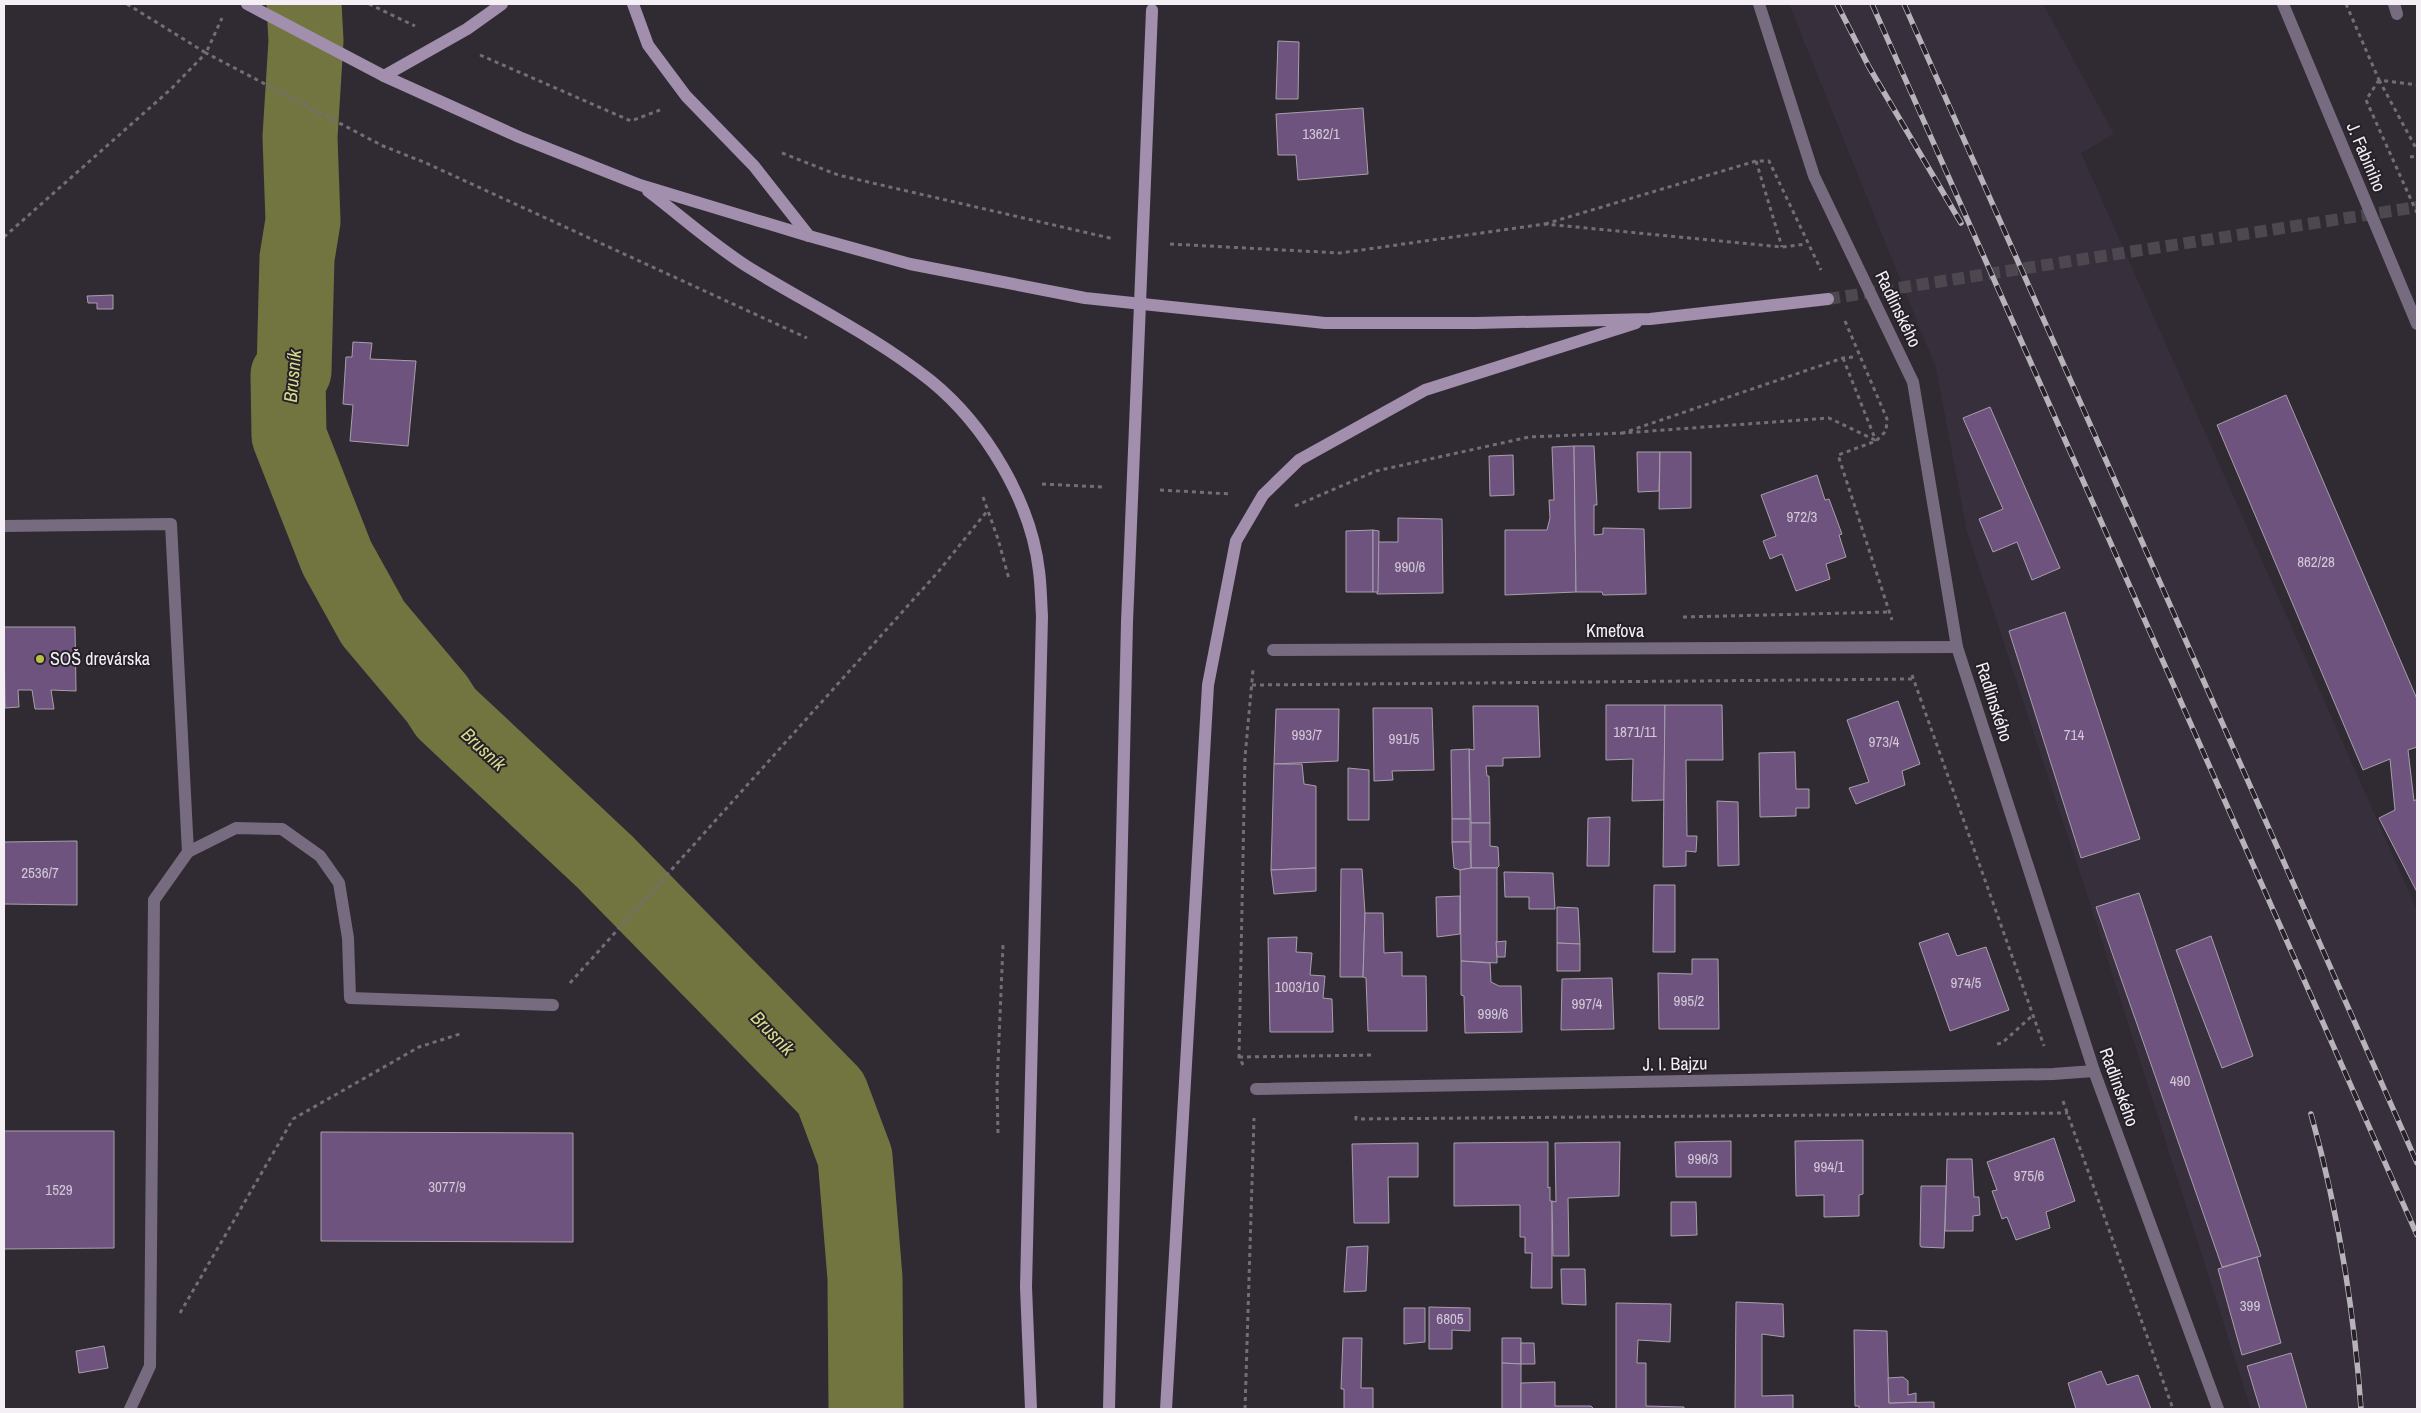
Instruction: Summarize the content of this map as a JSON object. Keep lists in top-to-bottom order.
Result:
{
  "streets": {
    "street": [
      "J. Fabiniho",
      "Radlinského",
      "Kmeťova",
      "J. I. Bajzu"
    ]
  },
  "crossings": [
    ["Radlinského", "Kmeťova"],
    ["Radlinského", "J. I. Bajzu"]
  ],
  "water": ["Brusník"],
  "places": ["SOŠ drevárska"],
  "house_numbers": [
    "1362/1",
    "972/3",
    "862/28",
    "990/6",
    "1871/11",
    "993/7",
    "714",
    "991/5",
    "973/4",
    "2536/7",
    "974/5",
    "1003/10",
    "995/2",
    "997/4",
    "999/6",
    "490",
    "996/3",
    "994/1",
    "975/6",
    "3077/9",
    "1529",
    "399",
    "6805"
  ]
}
